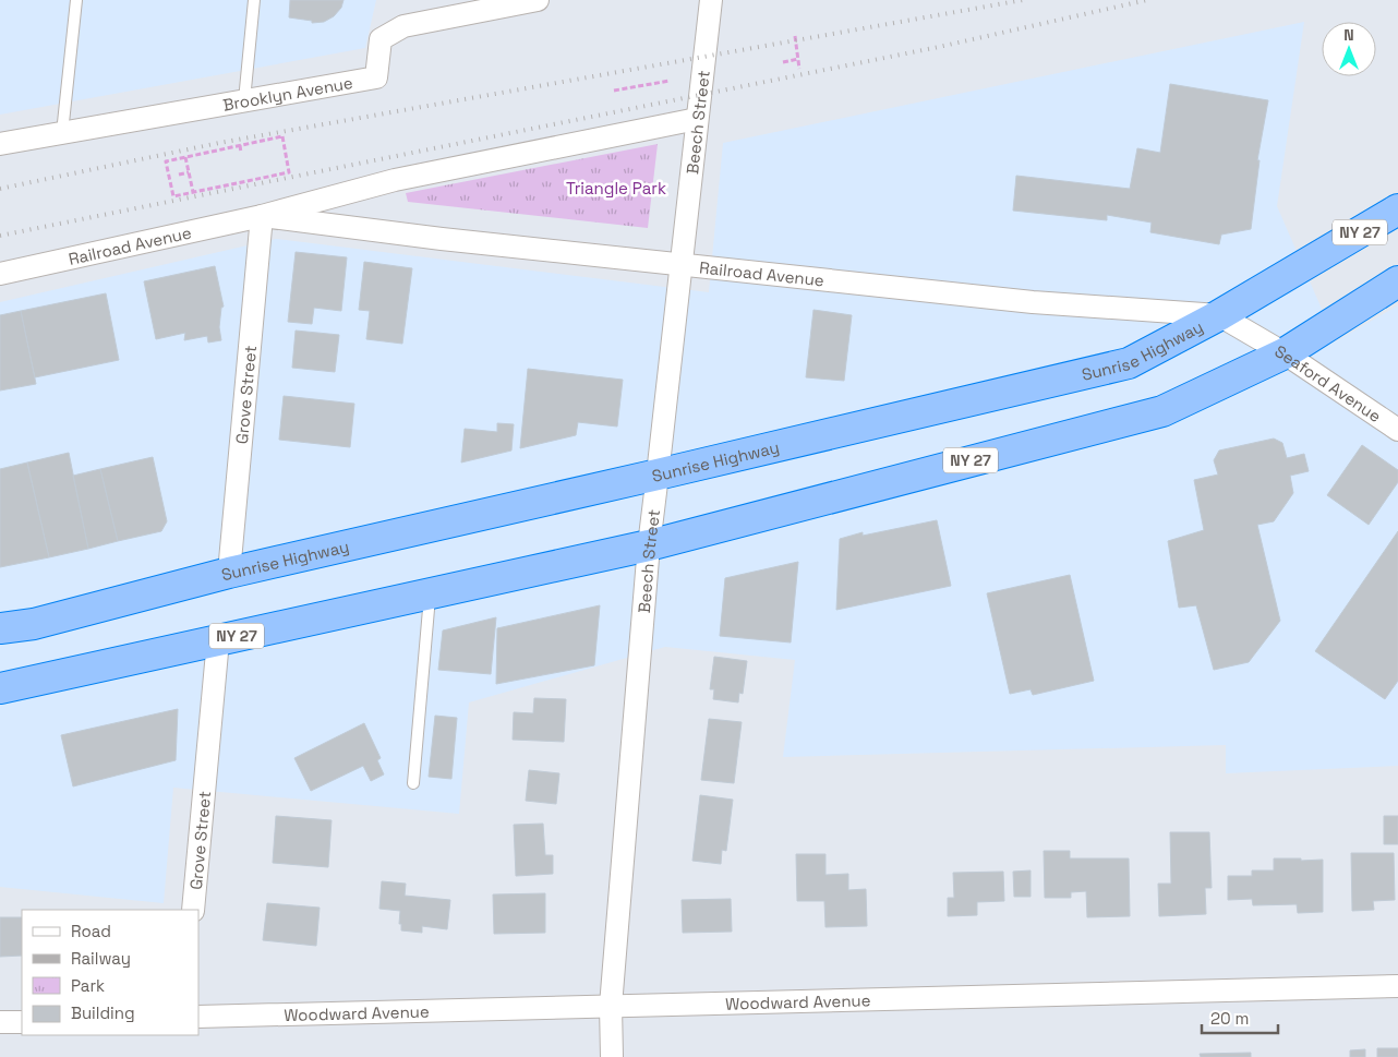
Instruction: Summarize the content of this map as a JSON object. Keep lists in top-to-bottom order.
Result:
{
  "streets": {
    "highway": ["NY 27", "Sunrise Highway"],
    "street": [
      "Brooklyn Avenue",
      "Beech Street",
      "Railroad Avenue",
      "Seaford Avenue",
      "Grove Street",
      "Woodward Avenue"
    ]
  },
  "crossings": [
    ["Beech Street", "NY 27"],
    ["Beech Street", "Railroad Avenue"],
    ["Beech Street", "Sunrise Highway"],
    ["Beech Street", "Woodward Avenue"],
    ["NY 27", "Seaford Avenue"],
    ["NY 27", "Grove Street"],
    ["Railroad Avenue", "Sunrise Highway"],
    ["Railroad Avenue", "Seaford Avenue"],
    ["Railroad Avenue", "Grove Street"],
    ["Sunrise Highway", "Grove Street"]
  ],
  "parks": ["Triangle Park"],
  "legend": [
    "Road",
    "Railway",
    "Park",
    "Building"
  ],
  "scale_bar": "20 m",
  "north": "top"
}
